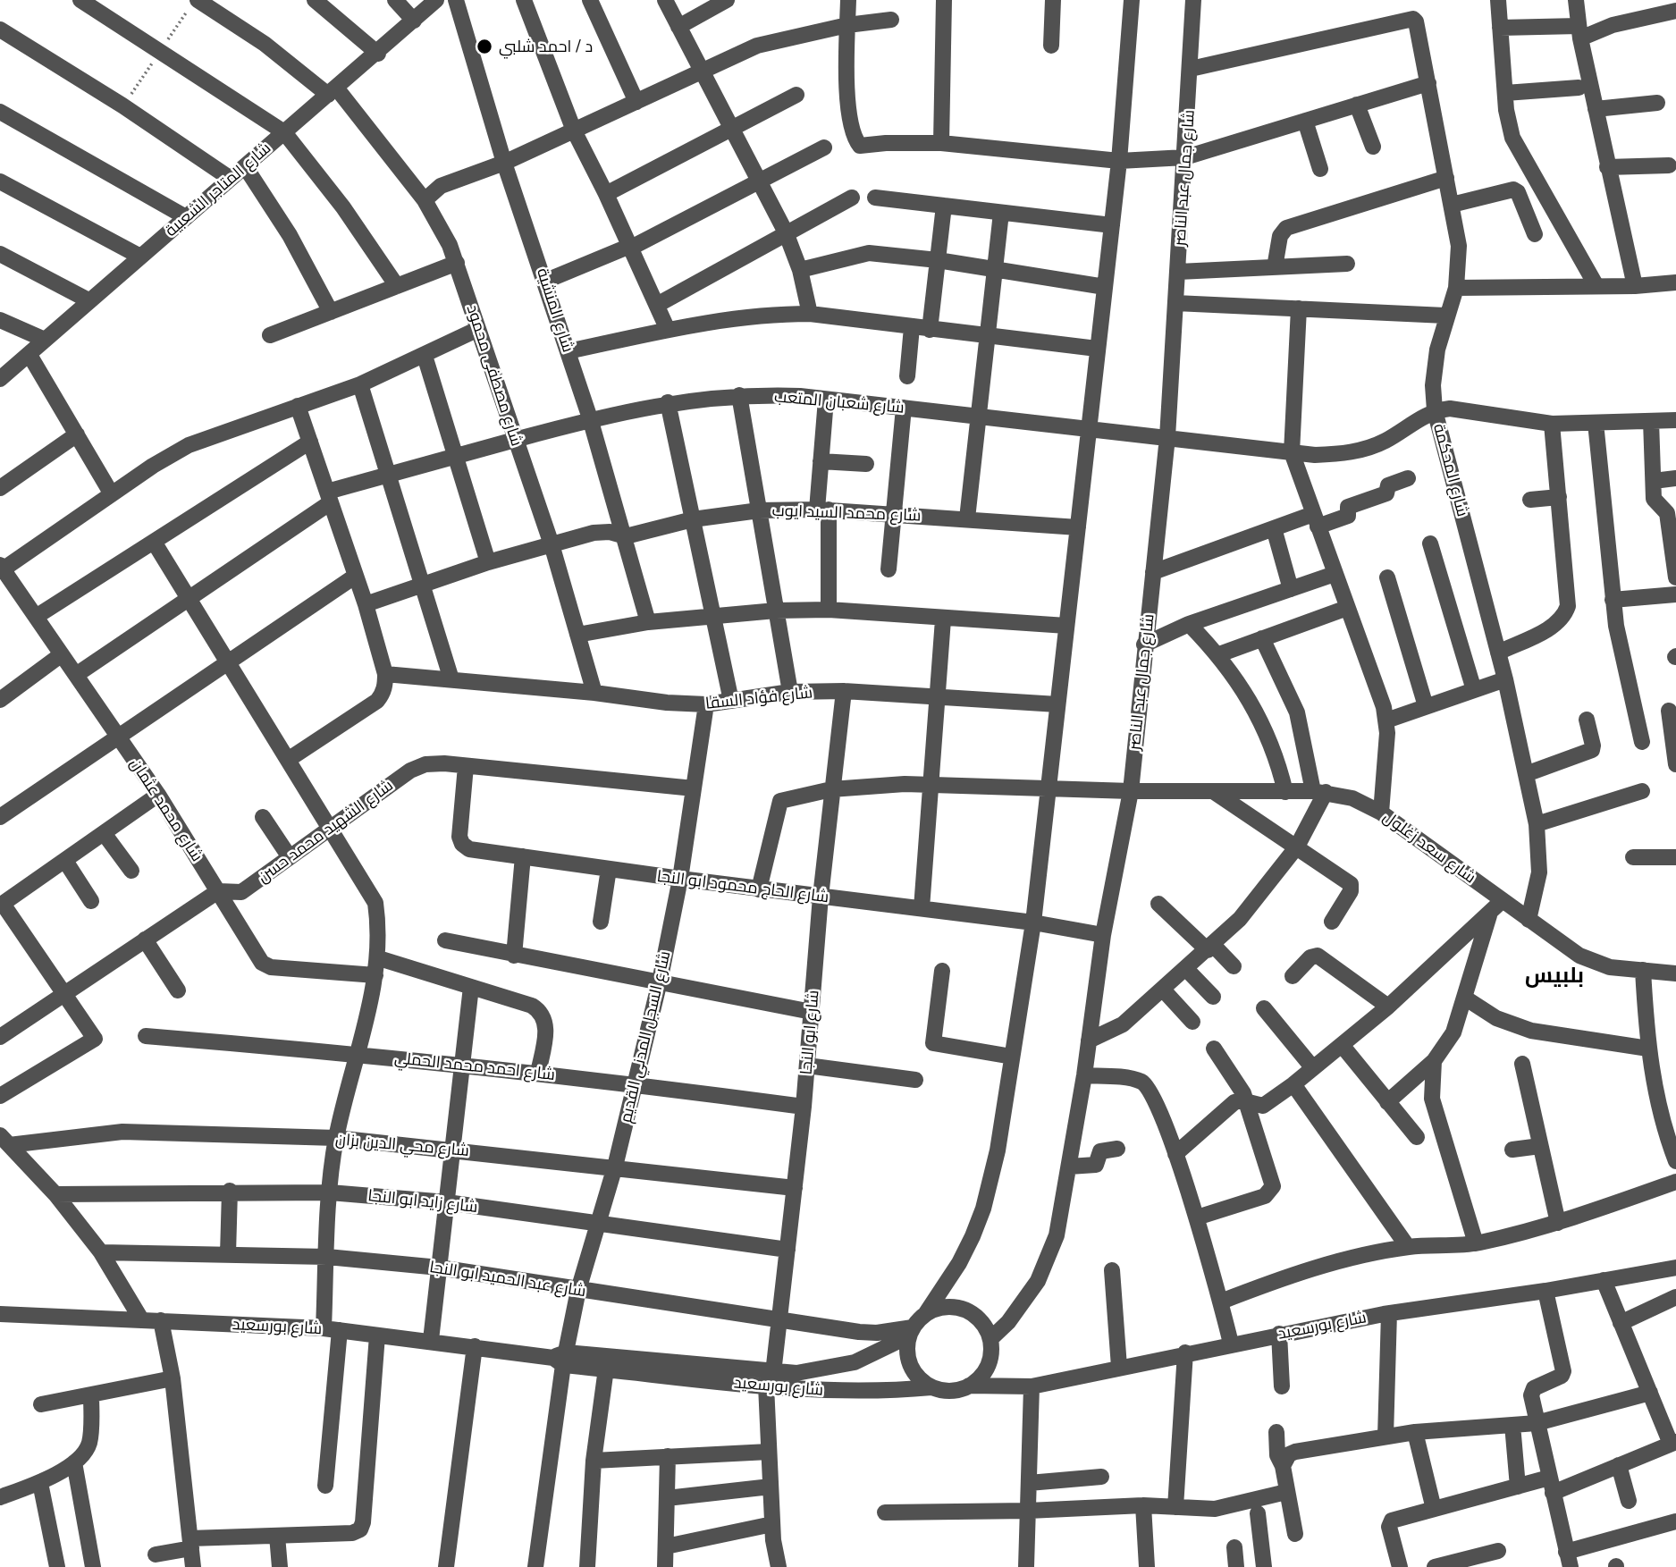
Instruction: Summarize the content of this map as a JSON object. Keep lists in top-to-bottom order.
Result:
{
  "streets": {
    "street": [
      "شارع جمال عبد الناصر",
      "شارع المتاجر الشعبية",
      "شارع المنشية",
      "شارع مصطفى محمود",
      "شارع شعبان المتعب",
      "شارع المحكمة",
      "شارع محمد السيد ايوب",
      "شارع فؤاد السقا",
      "شارع محمد عثمان",
      "شارع الشهيد محمد حسن",
      "شارع سعد زغلول",
      "شارع الحاج محمود ابو النجا",
      "شارع ابو النجا",
      "شارع السجل المدني القديم",
      "شارع احمد محمد الحملي",
      "شارع محي الدين بزان",
      "شارع زايد ابو النجا",
      "شارع عبد الحميد ابو النجا",
      "شارع بورسعيد"
    ]
  },
  "crossings": [
    ["شارع جمال عبد الناصر", "شارع شعبان المتعب"],
    ["شارع جمال عبد الناصر", "شارع المحكمة"],
    ["شارع جمال عبد الناصر", "شارع سعد زغلول"],
    ["شارع جمال عبد الناصر", "شارع الحاج محمود ابو النجا"],
    ["شارع جمال عبد الناصر", "شارع عبد الحميد ابو النجا"],
    ["شارع جمال عبد الناصر", "شارع بورسعيد"],
    ["شارع المتاجر الشعبية", "شارع مصطفى محمود"],
    ["شارع المنشية", "شارع شعبان المتعب"],
    ["شارع المنشية", "شارع محمد السيد ايوب"],
    ["شارع مصطفى محمود", "شارع شعبان المتعب"],
    ["شارع مصطفى محمود", "شارع محمد السيد ايوب"],
    ["شارع مصطفى محمود", "شارع فؤاد السقا"],
    ["شارع شعبان المتعب", "شارع المحكمة"],
    ["شارع شعبان المتعب", "شارع محمد عثمان"],
    ["شارع المحكمة", "شارع سعد زغلول"],
    ["شارع فؤاد السقا", "شارع ابو النجا"],
    ["شارع فؤاد السقا", "شارع السجل المدني القديم"],
    ["شارع محمد عثمان", "شارع الشهيد محمد حسن"],
    ["شارع الشهيد محمد حسن", "شارع الحاج محمود ابو النجا"],
    ["شارع الشهيد محمد حسن", "شارع السجل المدني القديم"],
    ["شارع سعد زغلول", "شارع الحاج محمود ابو النجا"],
    ["شارع سعد زغلول", "شارع ابو النجا"],
    ["شارع الحاج محمود ابو النجا", "شارع ابو النجا"],
    ["شارع الحاج محمود ابو النجا", "شارع السجل المدني القديم"],
    ["شارع ابو النجا", "شارع احمد محمد الحملي"],
    ["شارع ابو النجا", "شارع محي الدين بزان"],
    ["شارع ابو النجا", "شارع زايد ابو النجا"],
    ["شارع ابو النجا", "شارع عبد الحميد ابو النجا"],
    ["شارع ابو النجا", "شارع بورسعيد"],
    ["شارع السجل المدني القديم", "شارع احمد محمد الحملي"],
    ["شارع السجل المدني القديم", "شارع محي الدين بزان"],
    ["شارع السجل المدني القديم", "شارع زايد ابو النجا"],
    ["شارع السجل المدني القديم", "شارع عبد الحميد ابو النجا"],
    ["شارع السجل المدني القديم", "شارع بورسعيد"],
    ["شارع عبد الحميد ابو النجا", "شارع بورسعيد"]
  ],
  "districts": ["بلبيس"],
  "places": ["د / احمد شلبي"]
}
